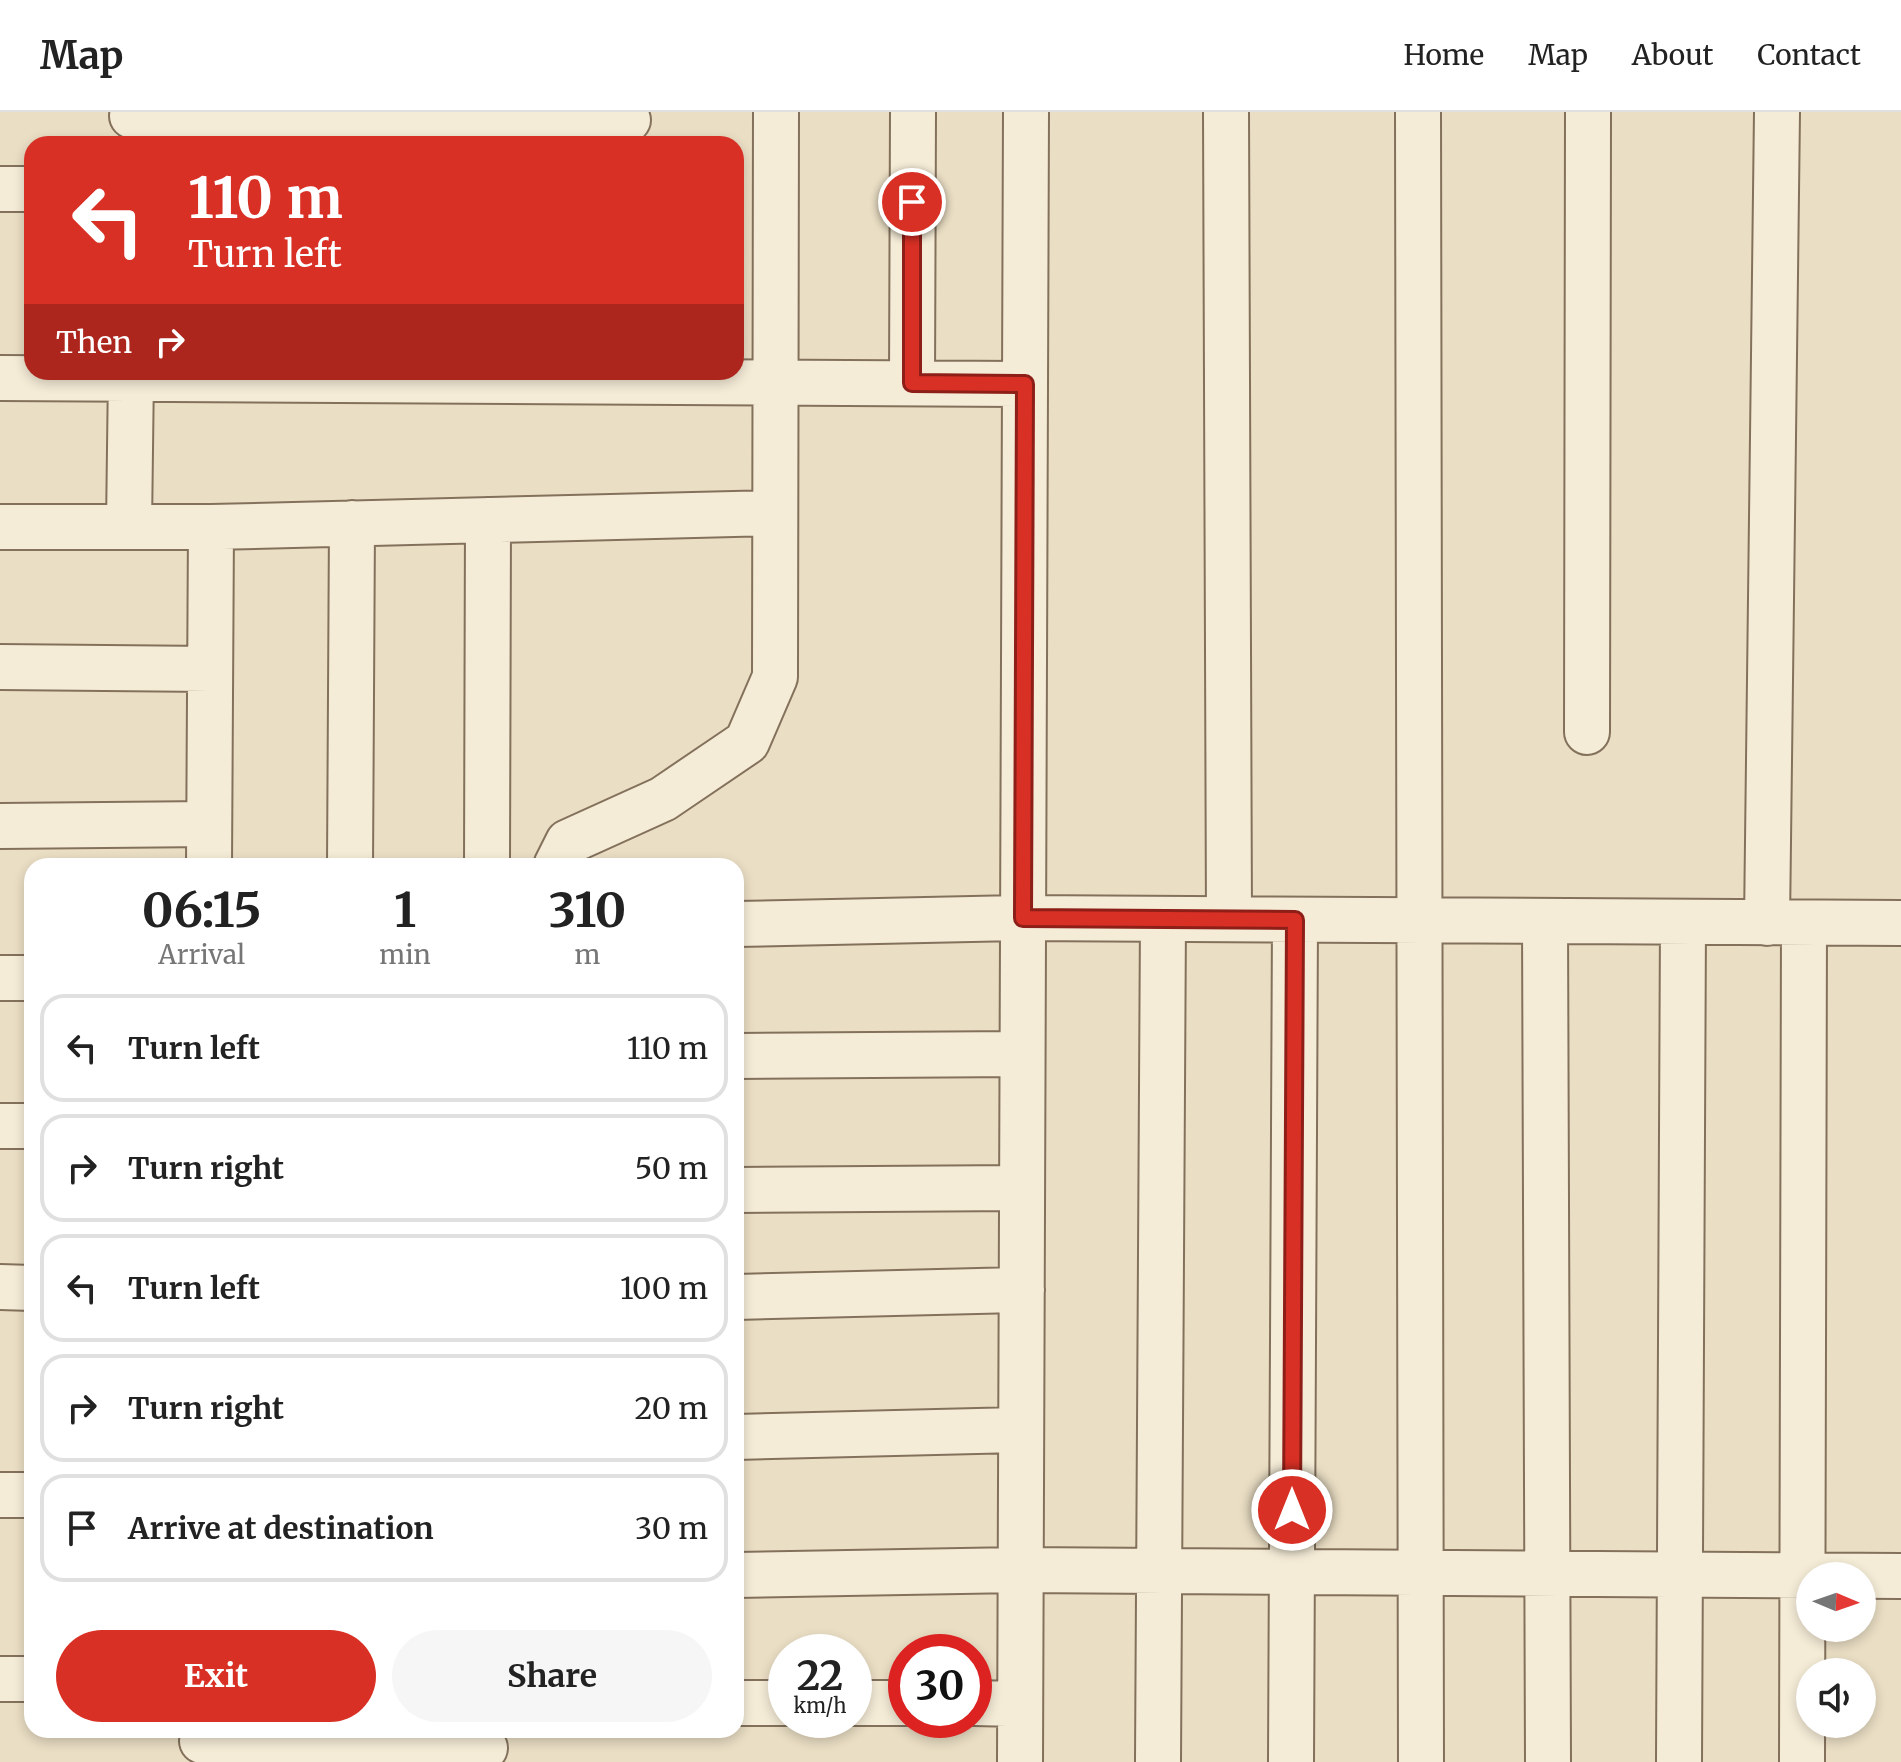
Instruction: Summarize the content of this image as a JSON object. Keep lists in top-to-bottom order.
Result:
{
  "north": "right",
  "page": {
    "header": "Map",
    "nav": [
      "Home",
      "Map",
      "About",
      "Contact"
    ],
    "turn": ["110 m", "Turn left"],
    "then": "Then",
    "eta": [
      "06:15",
      "Arrival",
      "1",
      "min",
      "310",
      "m"
    ],
    "list": [
      {
        "name": "Turn left",
        "value": "110 m"
      },
      {
        "name": "Turn right",
        "value": "50 m"
      },
      {
        "name": "Turn left",
        "value": "100 m"
      },
      {
        "name": "Turn right",
        "value": "20 m"
      },
      {
        "name": "Arrive at destination",
        "value": "30 m"
      }
    ],
    "buttons": ["Exit", "Share"],
    "speed": "22 km/h",
    "limit": "30"
  }
}
